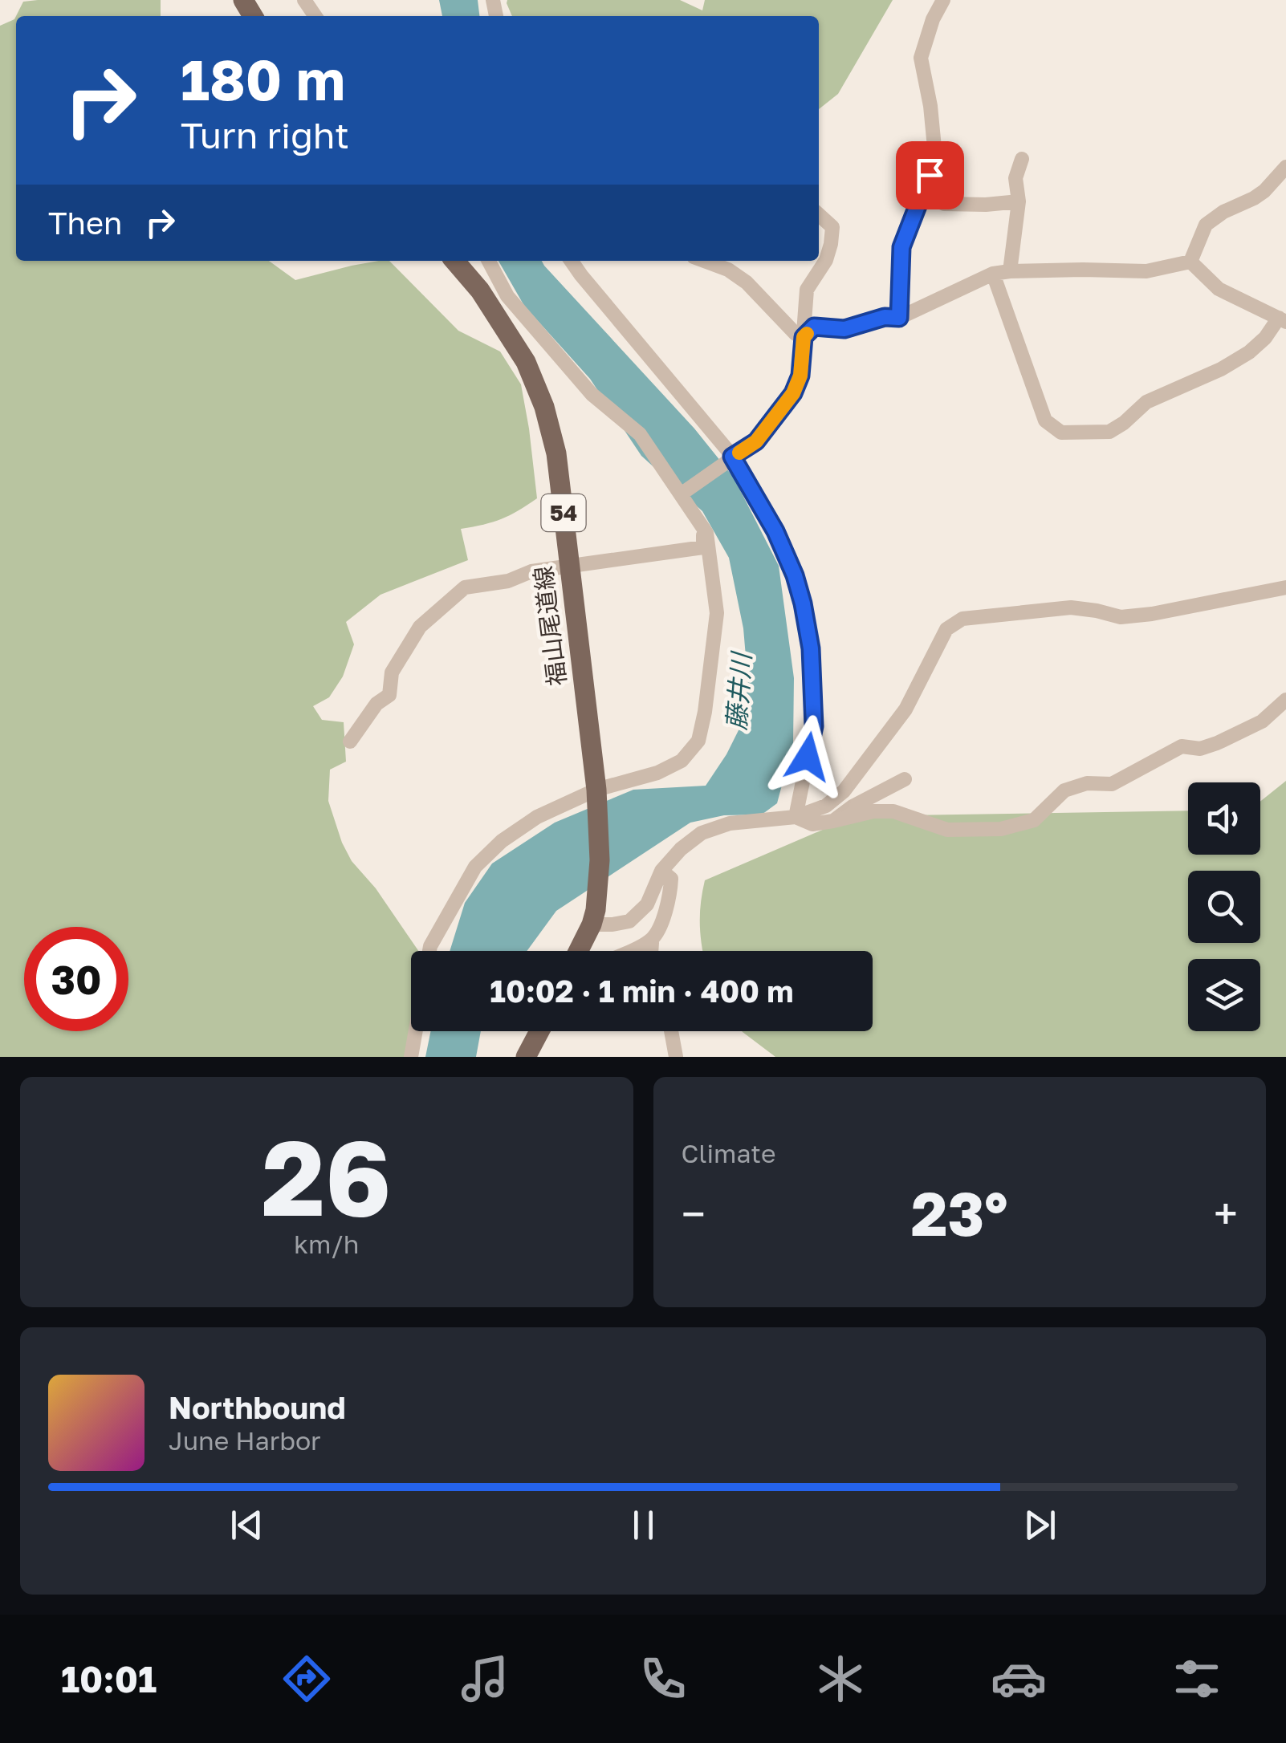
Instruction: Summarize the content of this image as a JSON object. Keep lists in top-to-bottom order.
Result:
{
  "streets": {
    "main road": ["54", "福山尾道線"]
  },
  "water": ["藤井川"],
  "page": {
    "turn": ["180 m", "Turn right"],
    "then": "Then",
    "limit": "30",
    "trip": "10:02 · 1 min · 400 m",
    "tile": [
      ["26", "km/h"],
      "Climate"
    ],
    "heat": ["−", "23°", "+"],
    "song": ["Northbound", "June Harbor"],
    "tabs": "10:01"
  }
}
